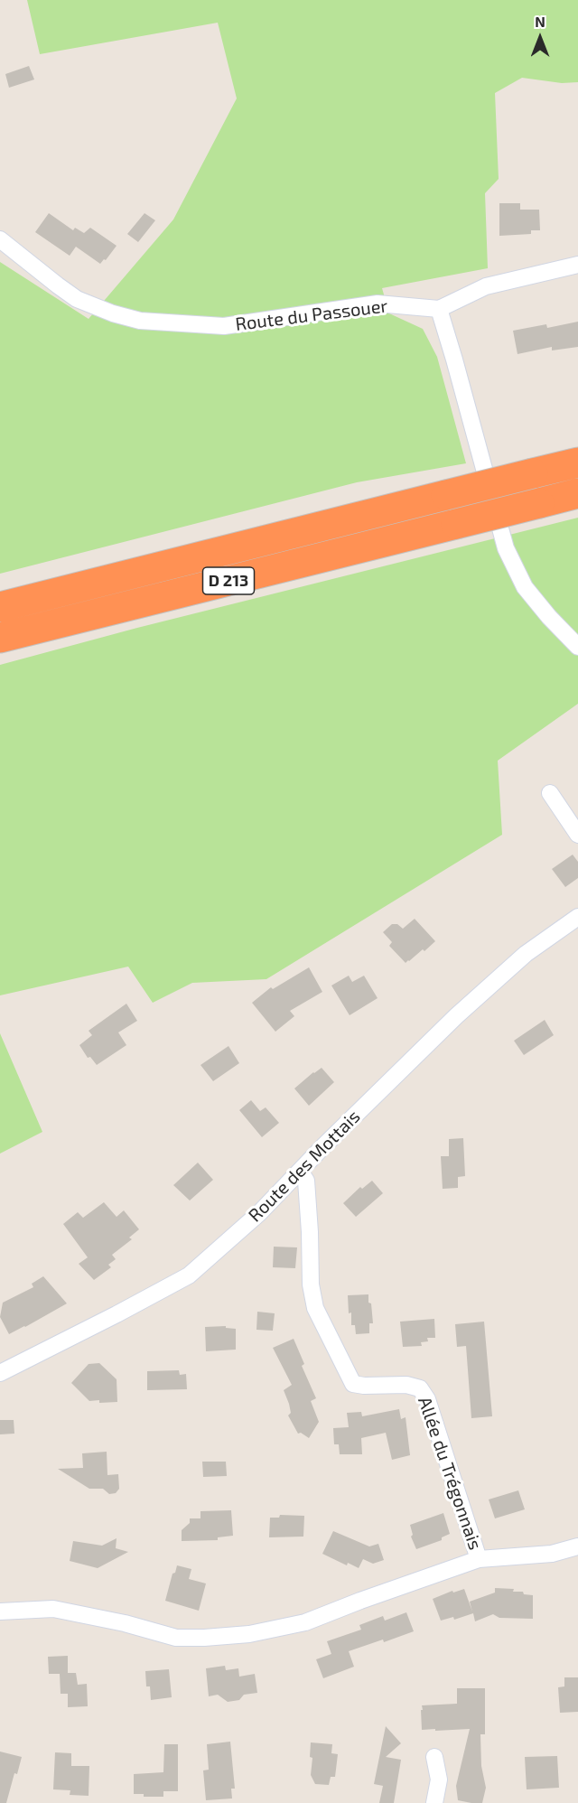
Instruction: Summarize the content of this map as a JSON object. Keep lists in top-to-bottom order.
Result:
{
  "streets": {
    "highway": ["D 213"],
    "street": ["Route du Passouer", "Route des Mottais", "Allée du Trégonnais"]
  },
  "crossings": [
    ["Route des Mottais", "Allée du Trégonnais"]
  ],
  "north": "top"
}
